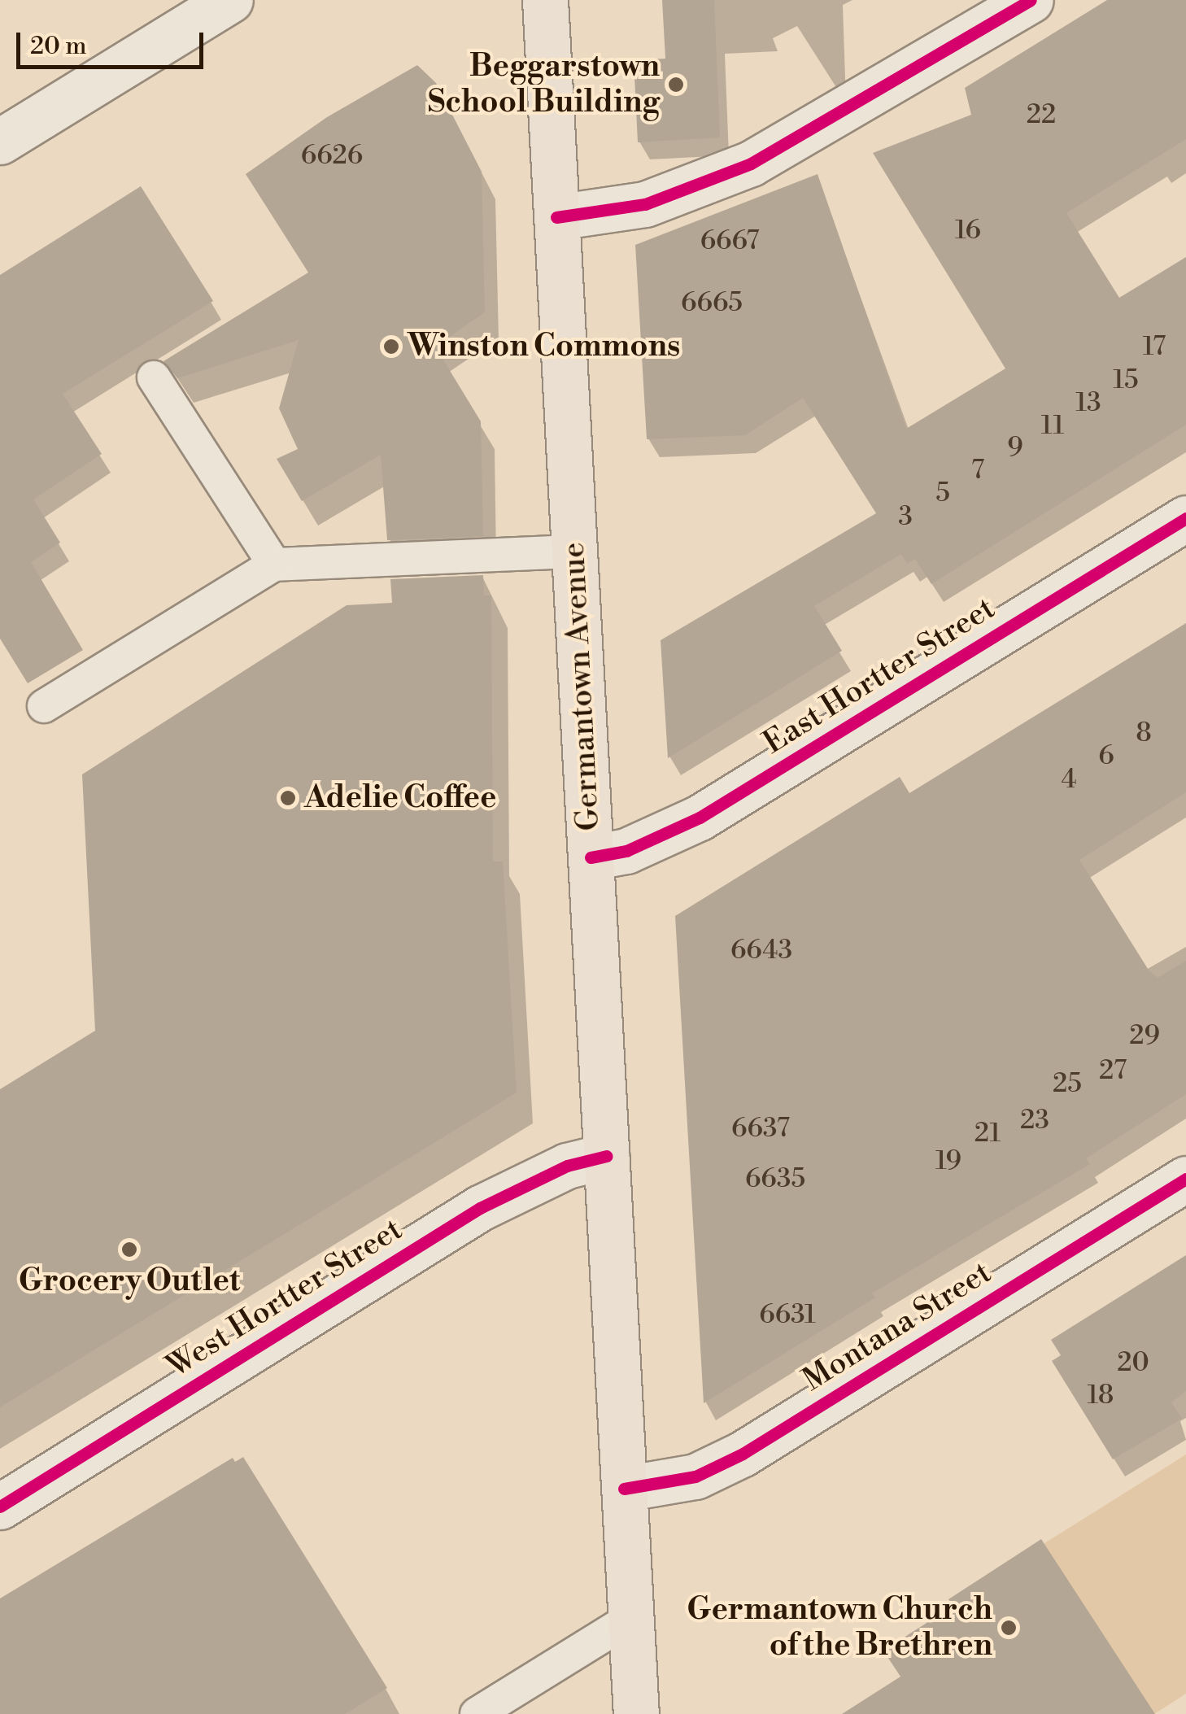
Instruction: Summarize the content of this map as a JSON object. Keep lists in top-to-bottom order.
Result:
{
  "streets": {
    "main road": ["Germantown Avenue"],
    "street": ["East Hortter Street", "West Hortter Street", "Montana Street"]
  },
  "crossings": [
    ["East Hortter Street", "Germantown Avenue"],
    ["Germantown Avenue", "West Hortter Street"],
    ["Germantown Avenue", "Montana Street"]
  ],
  "places": [
    "Beggarstown School Building",
    "Winston Commons",
    "Adelie Coffee",
    "Grocery Outlet",
    "Germantown Church of the Brethren"
  ],
  "house_numbers": [
    "22",
    "6626",
    "16",
    "6667",
    "6665",
    "17",
    "15",
    "13",
    "11",
    "9",
    "7",
    "5",
    "3",
    "8",
    "6",
    "4",
    "6643",
    "29",
    "27",
    "25",
    "23",
    "6637",
    "21",
    "19",
    "6635",
    "6631",
    "20",
    "18"
  ],
  "scale_bar": "20 m"
}
